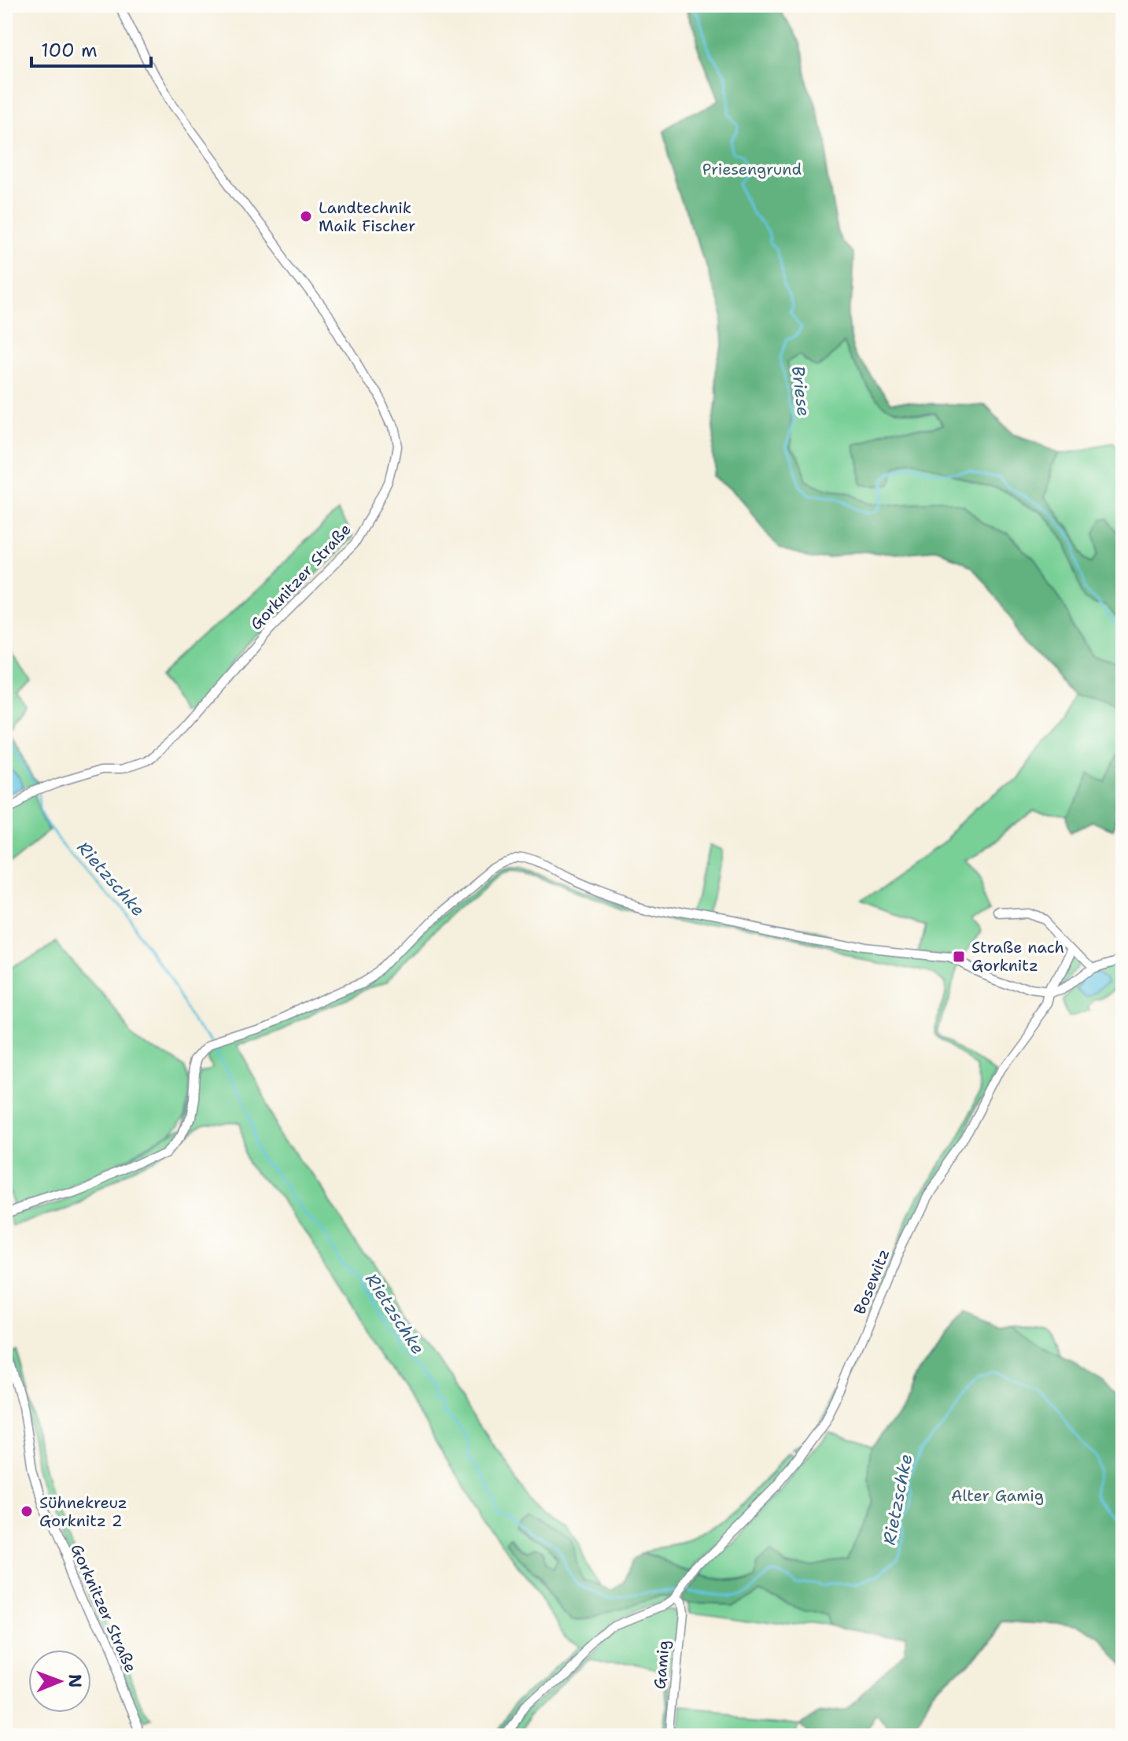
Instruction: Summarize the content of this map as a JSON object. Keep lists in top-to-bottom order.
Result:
{
  "streets": {
    "street": ["Gorknitzer Straße", "Bosewitz", "Gamig"]
  },
  "crossings": [
    ["Bosewitz", "Gamig"]
  ],
  "water": ["Briese", "Rietzschke"],
  "parks": ["Priesengrund", "Alter Gamig"],
  "places": {
    "other": ["Landtechnik Maik Fischer", "Sühnekreuz Gorknitz 2"],
    "transit": ["Straße nach Gorknitz"]
  },
  "scale_bar": "100 m",
  "north": "right"
}
